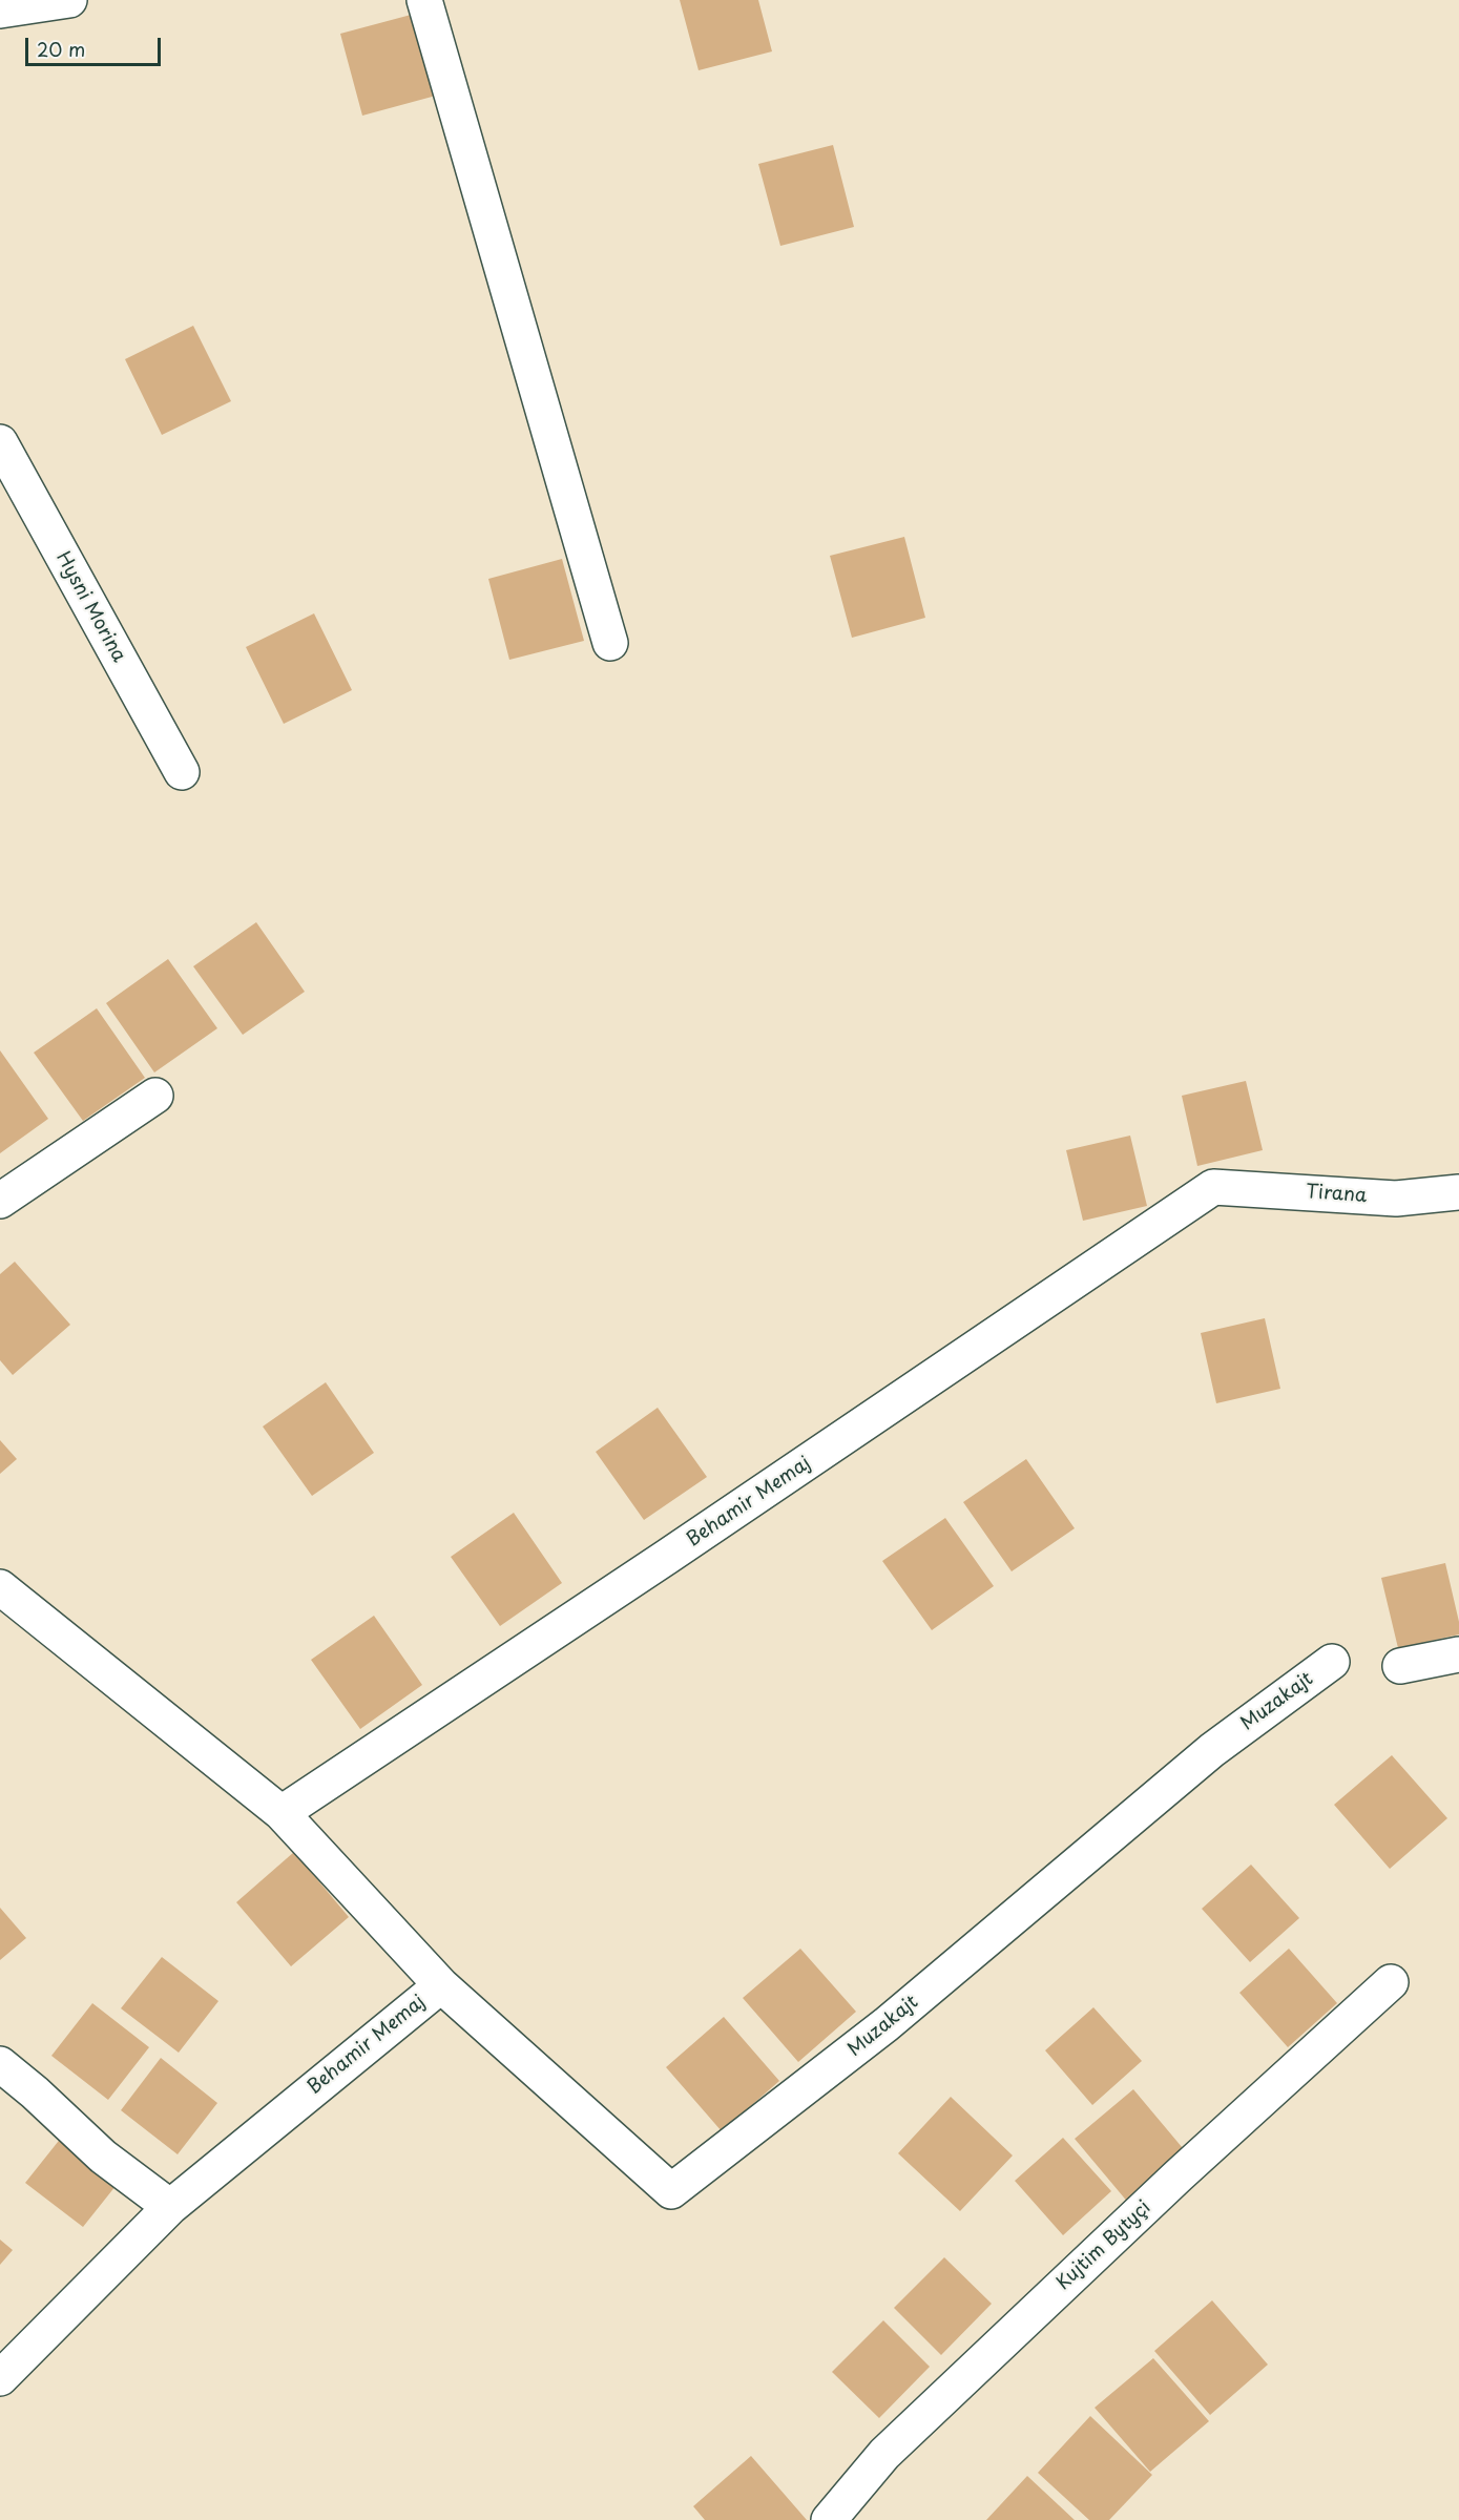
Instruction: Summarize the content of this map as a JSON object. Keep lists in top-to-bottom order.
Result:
{
  "streets": {
    "street": [
      "Hysni Morina",
      "Tirana",
      "Behamir Memaj",
      "Muzakajt",
      "Kujtim Bytyçi"
    ]
  },
  "crossings": [
    ["Tirana", "Behamir Memaj"],
    ["Behamir Memaj", "Muzakajt"]
  ],
  "scale_bar": "20 m"
}
